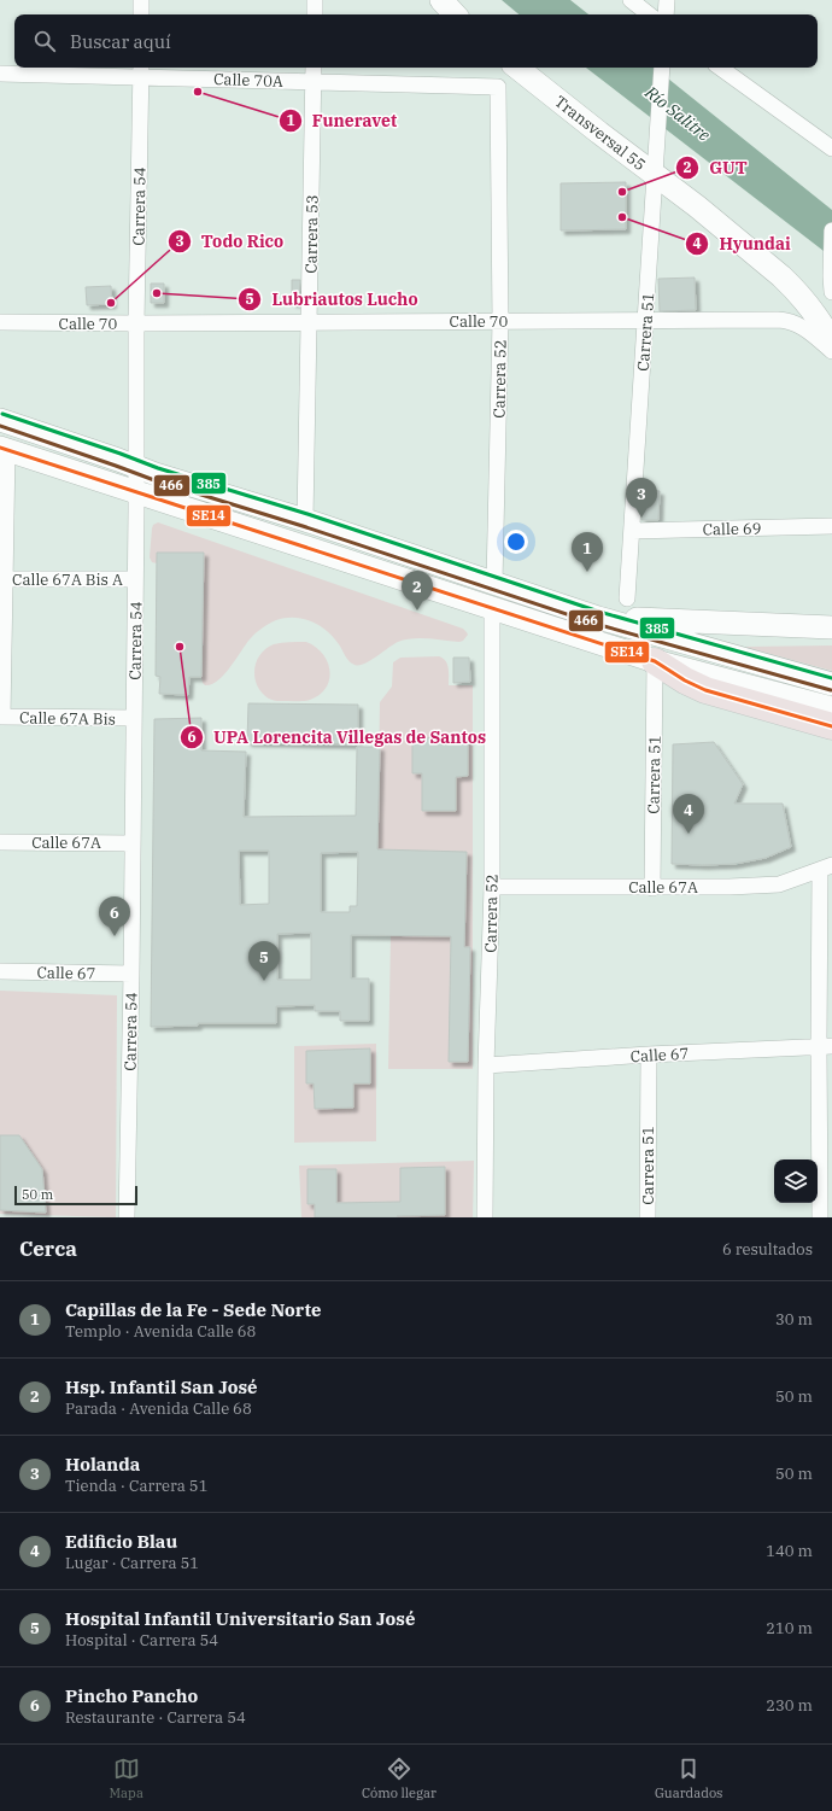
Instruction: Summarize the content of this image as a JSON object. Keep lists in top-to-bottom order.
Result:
{
  "streets": {
    "main road": ["Transversal 55"],
    "street": [
      "Calle 70A",
      "Carrera 54",
      "Carrera 53",
      "Calle 70",
      "Carrera 51",
      "Carrera 52",
      "Calle 69",
      "Calle 67A Bis A",
      "Calle 67A Bis",
      "Calle 67A",
      "Calle 67"
    ]
  },
  "crossings": [
    ["Calle 70A", "Carrera 54"],
    ["Calle 70A", "Carrera 53"],
    ["Calle 70A", "Carrera 52"],
    ["Transversal 55", "Carrera 51"],
    ["Carrera 54", "Calle 70"],
    ["Carrera 54", "Calle 67A Bis A"],
    ["Carrera 54", "Calle 67A Bis"],
    ["Carrera 54", "Calle 67A"],
    ["Carrera 54", "Calle 67"],
    ["Carrera 53", "Calle 70"],
    ["Calle 70", "Carrera 51"],
    ["Calle 70", "Carrera 52"],
    ["Carrera 51", "Calle 69"],
    ["Carrera 51", "Calle 67A"],
    ["Carrera 51", "Calle 67"],
    ["Carrera 52", "Calle 67A"],
    ["Carrera 52", "Calle 67"]
  ],
  "water": ["Río Salitre"],
  "places": [
    "Funeravet",
    "GUT",
    "Hyundai",
    "Lubriautos Lucho",
    "Todo Rico",
    "UPA Lorencita Villegas de Santos"
  ],
  "lines": ["transit line 385", "transit line 466", "transit line SE14"],
  "scale_bar": "50 m",
  "page": {
    "search": "Buscar aquí",
    "pins": [
      "3",
      "1",
      "2",
      "4",
      "6",
      "5"
    ],
    "scale": "50 m",
    "heading": ["Cerca", "6 resultados"],
    "list": [
      {
        "mark": "1",
        "name": "Capillas de la Fe - Sede Norte",
        "note": "Templo · Avenida Calle 68",
        "value": "30 m"
      },
      {
        "mark": "2",
        "name": "Hsp. Infantil San José",
        "note": "Parada · Avenida Calle 68",
        "value": "50 m"
      },
      {
        "mark": "3",
        "name": "Holanda",
        "note": "Tienda · Carrera 51",
        "value": "50 m"
      },
      {
        "mark": "4",
        "name": "Edificio Blau",
        "note": "Lugar · Carrera 51",
        "value": "140 m"
      },
      {
        "mark": "5",
        "name": "Hospital Infantil Universitario San José",
        "note": "Hospital · Carrera 54",
        "value": "210 m"
      },
      {
        "mark": "6",
        "name": "Pincho Pancho",
        "note": "Restaurante · Carrera 54",
        "value": "230 m"
      }
    ],
    "nav": ["Mapa", "Cómo llegar", "Guardados"]
  }
}
